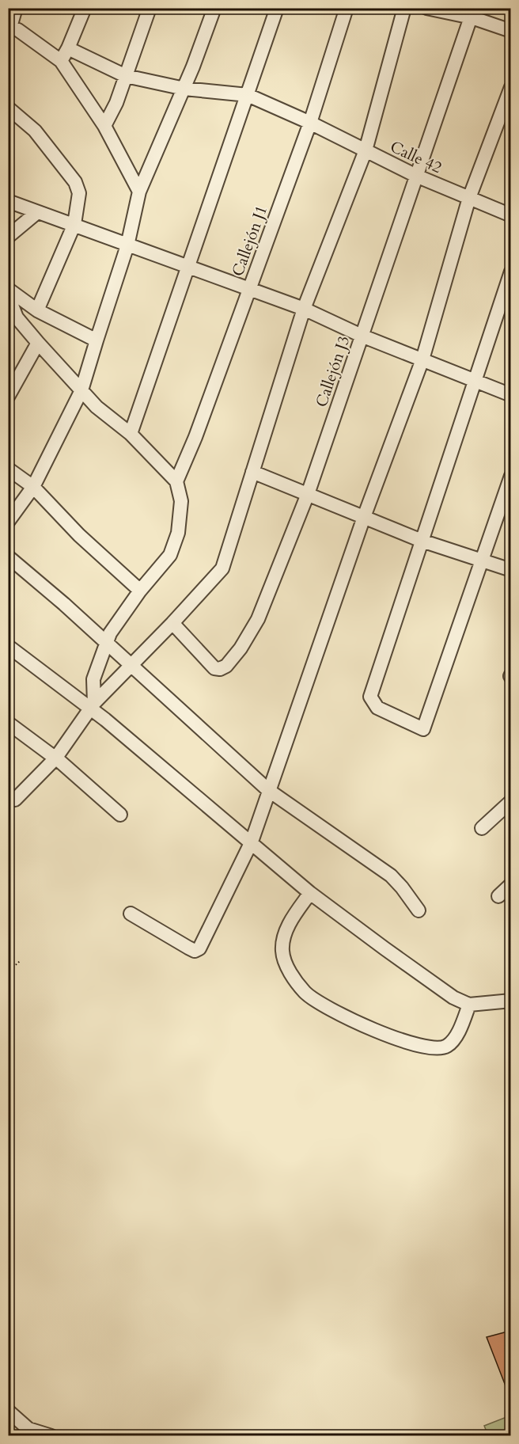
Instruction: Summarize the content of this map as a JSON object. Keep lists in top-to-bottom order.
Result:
{
  "streets": {
    "street": ["Calle 42", "Callejón J1", "Callejón J3"]
  },
  "crossings": [
    ["Calle 42", "Callejón J1"],
    ["Calle 42", "Callejón J3"]
  ]
}
